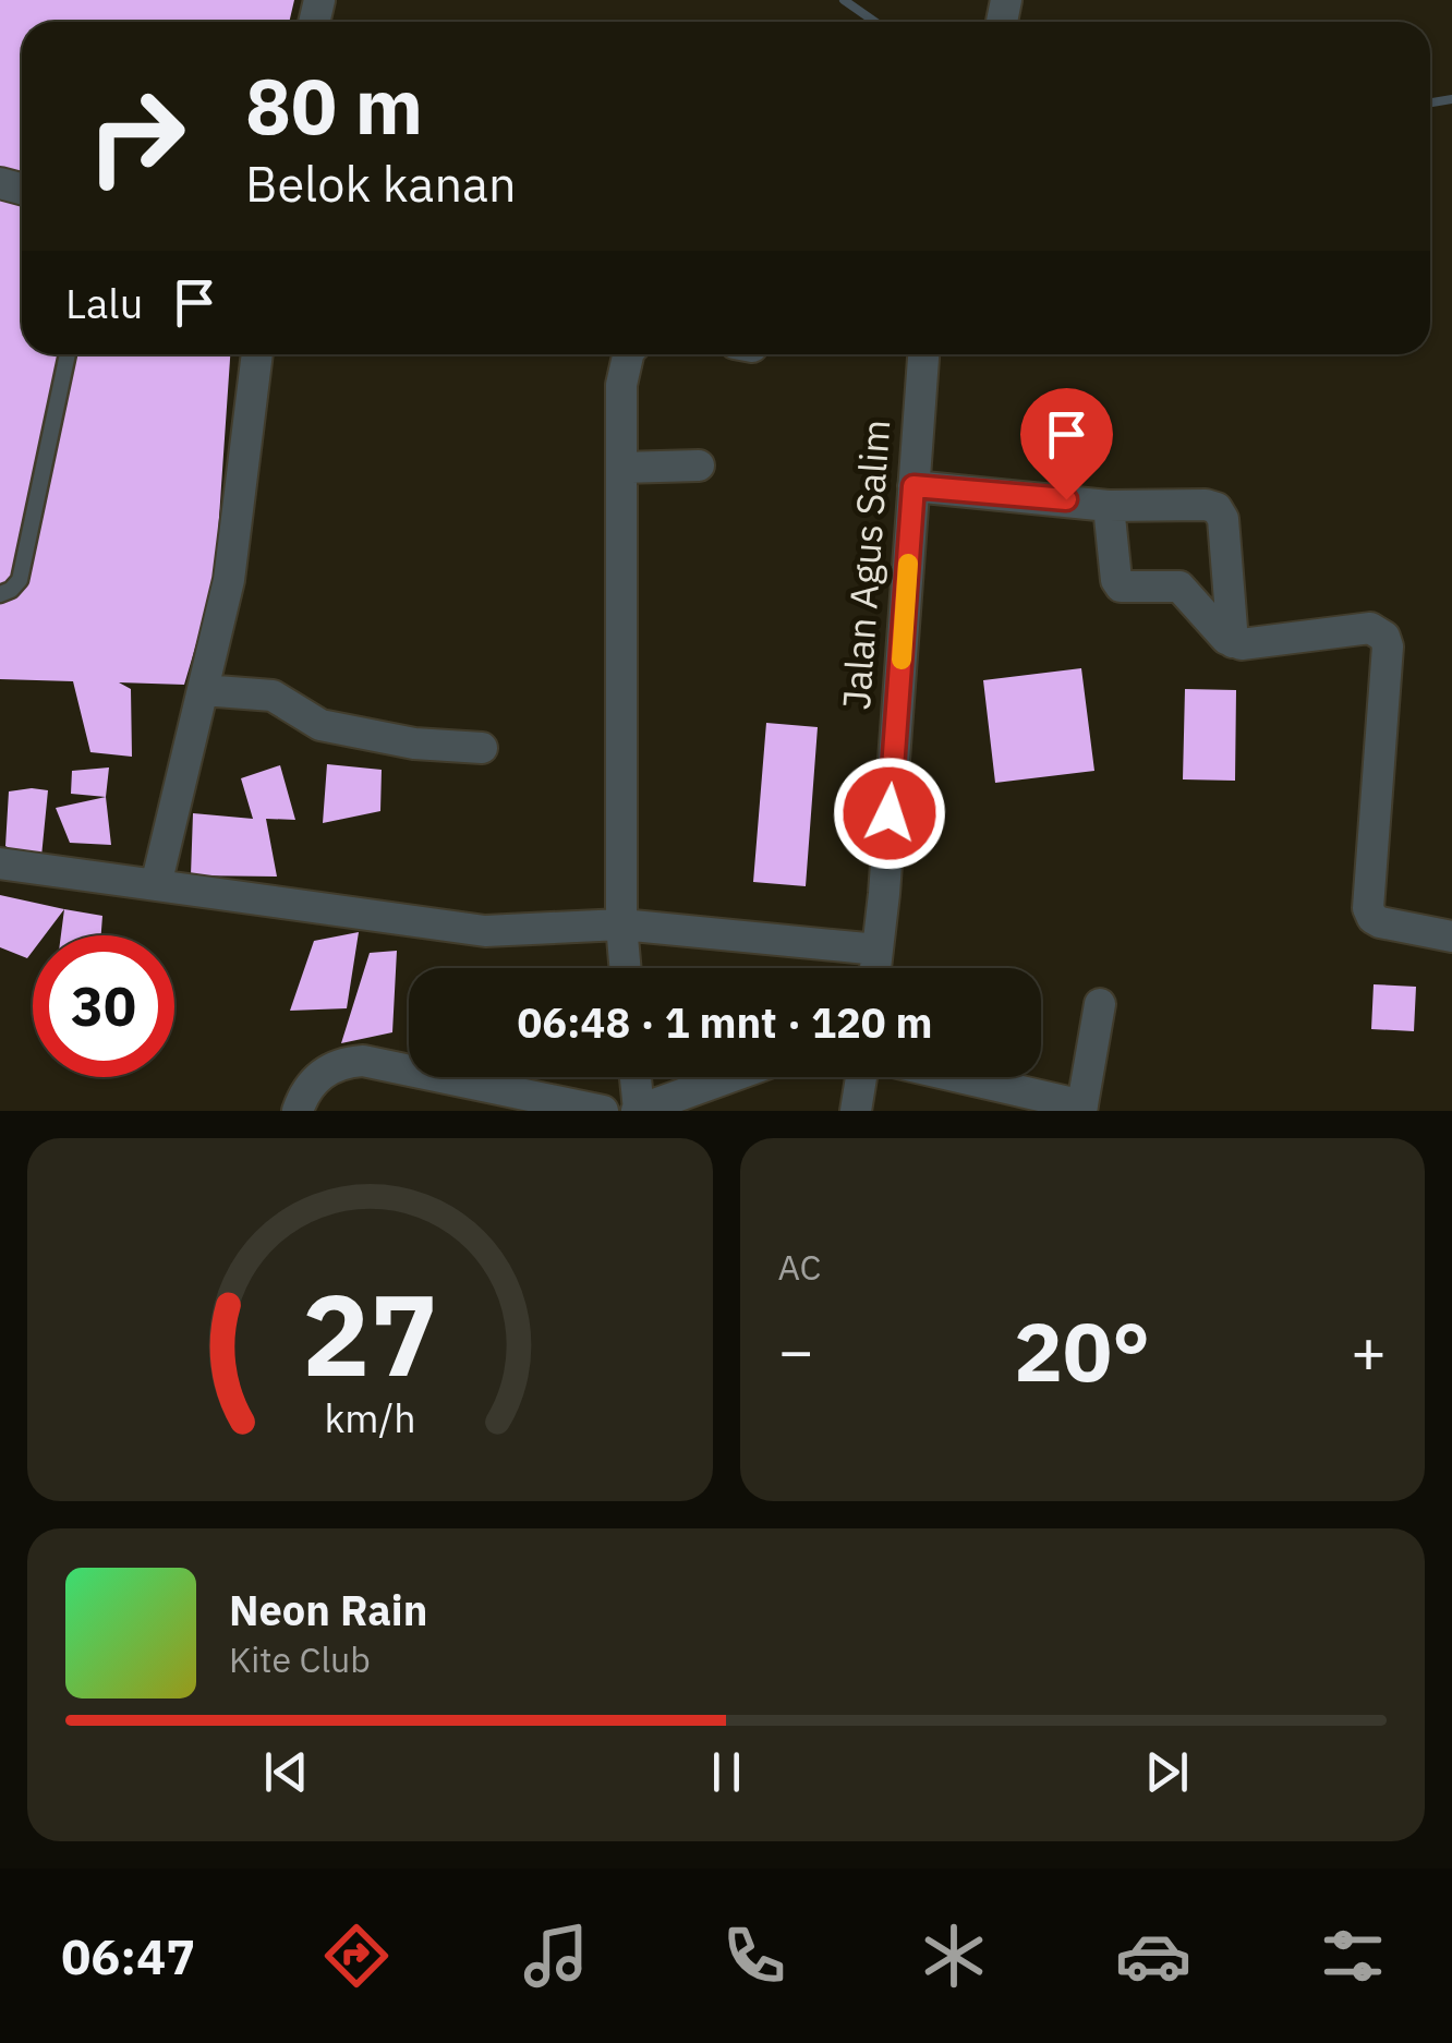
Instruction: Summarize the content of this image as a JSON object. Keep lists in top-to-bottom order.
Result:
{
  "streets": {
    "street": ["Jalan Agus Salim"]
  },
  "page": {
    "turn": ["80 m", "Belok kanan"],
    "then": "Lalu",
    "limit": "30",
    "trip": "06:48 · 1 mnt · 120 m",
    "tile": "AC",
    "heat": ["−", "20°", "+"],
    "song": ["Neon Rain", "Kite Club"],
    "tabs": "06:47",
    "gauge": ["27", "km/h"]
  }
}
